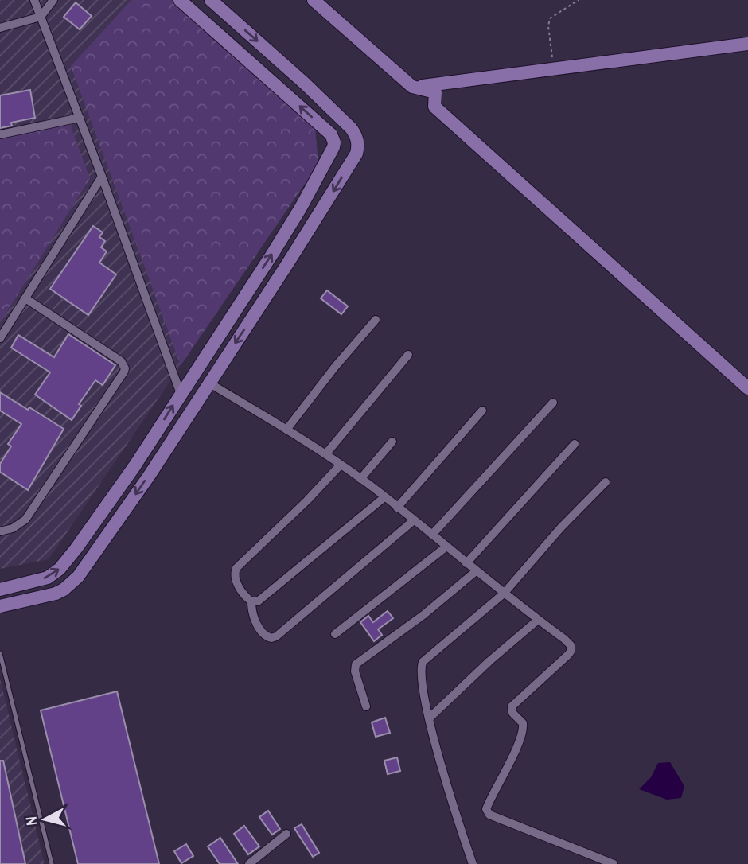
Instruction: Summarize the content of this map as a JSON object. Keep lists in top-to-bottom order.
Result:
{
  "north": "left"
}
